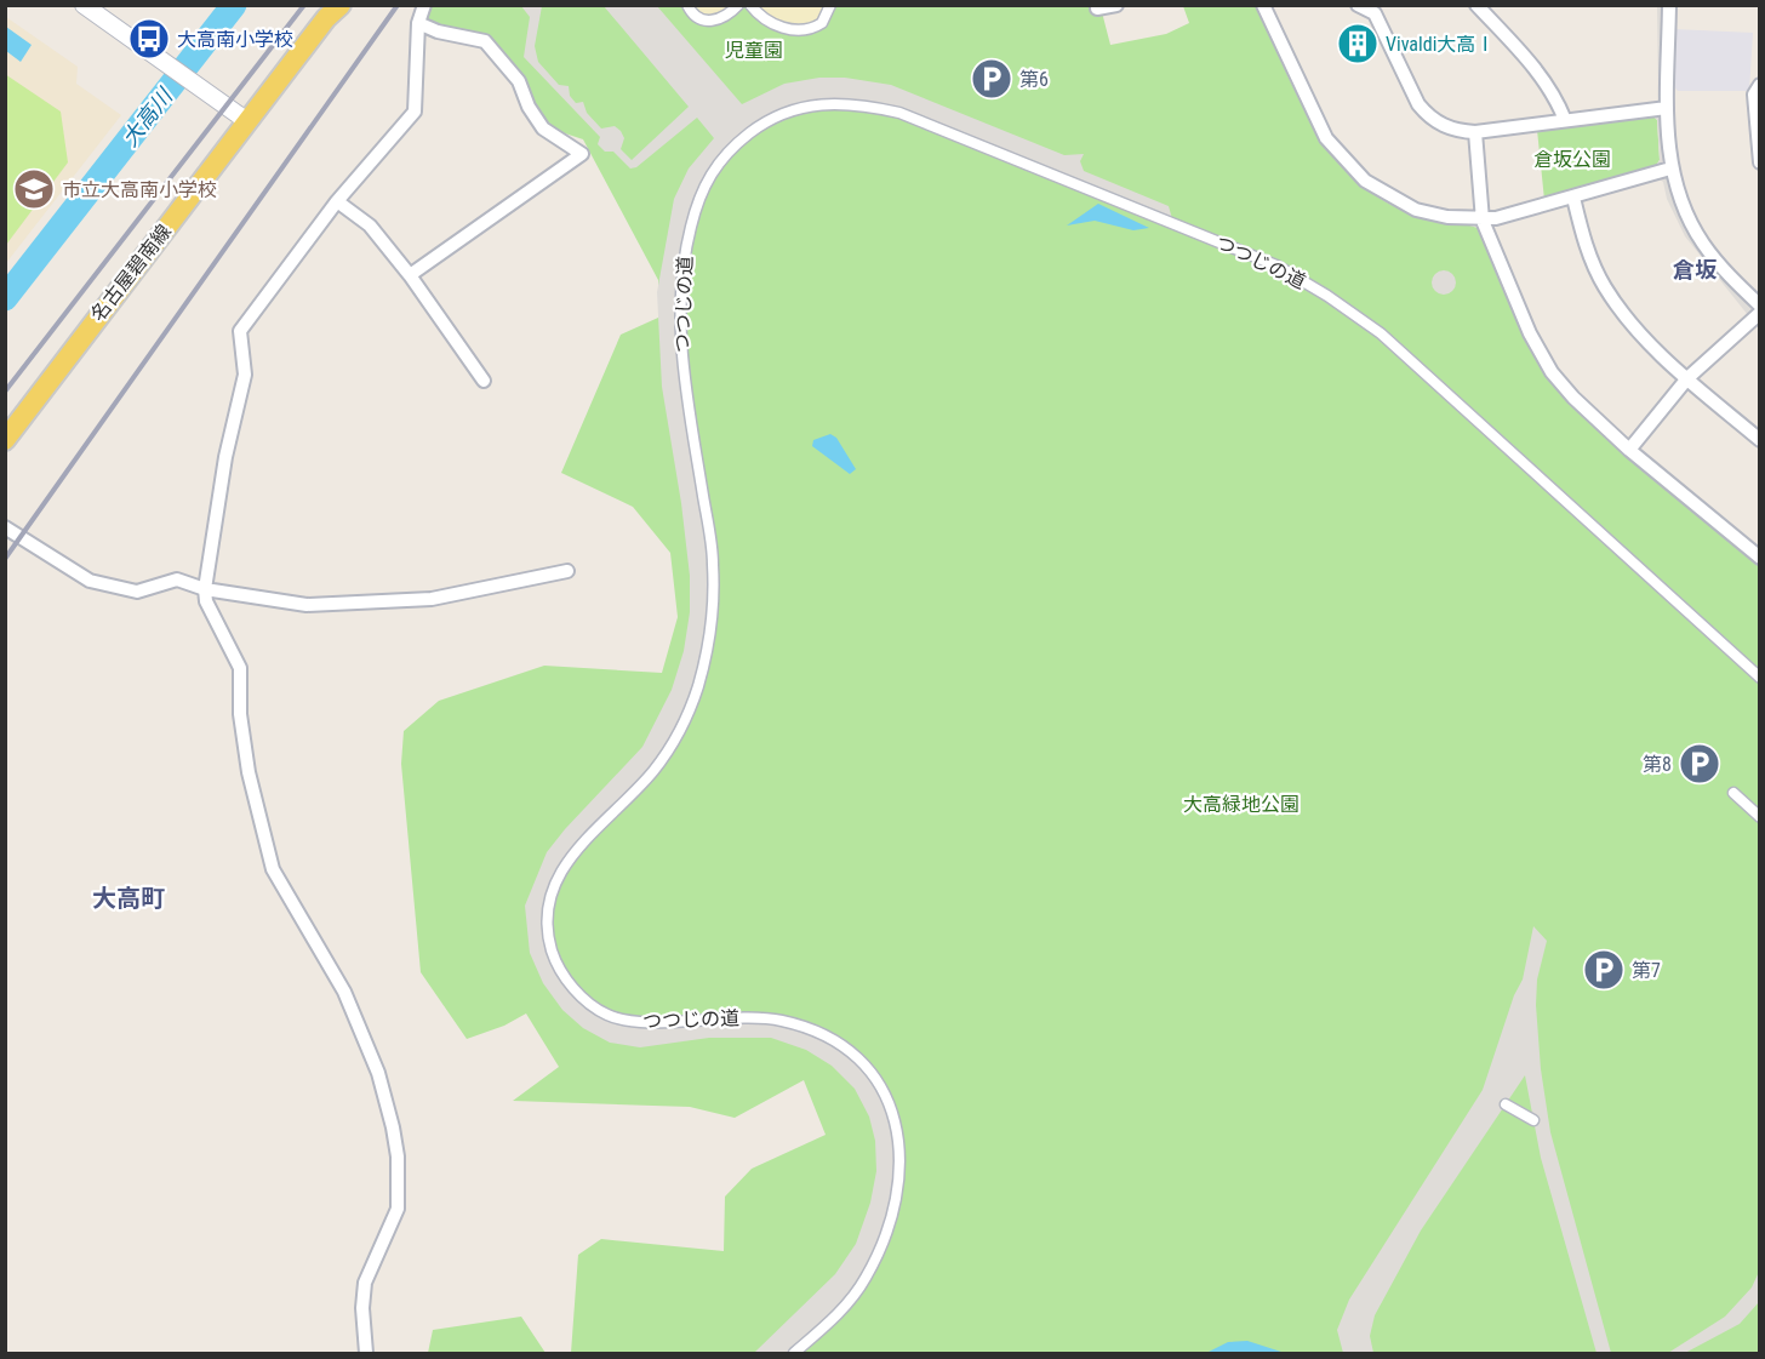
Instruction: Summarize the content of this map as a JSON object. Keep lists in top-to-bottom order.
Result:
{
  "streets": {
    "main road": ["名古屋碧南線"],
    "street": ["つつじの道"]
  },
  "districts": ["倉坂", "大高町"],
  "water": ["大高川"],
  "parks": ["児童園", "倉坂公園", "大高緑地公園"],
  "places": {
    "bus stop": ["大高南小学校"],
    "building": ["Vivaldi大高Ⅰ"],
    "parking": ["第6", "第8", "第7"],
    "school or university": ["市立大高南小学校"]
  }
}
